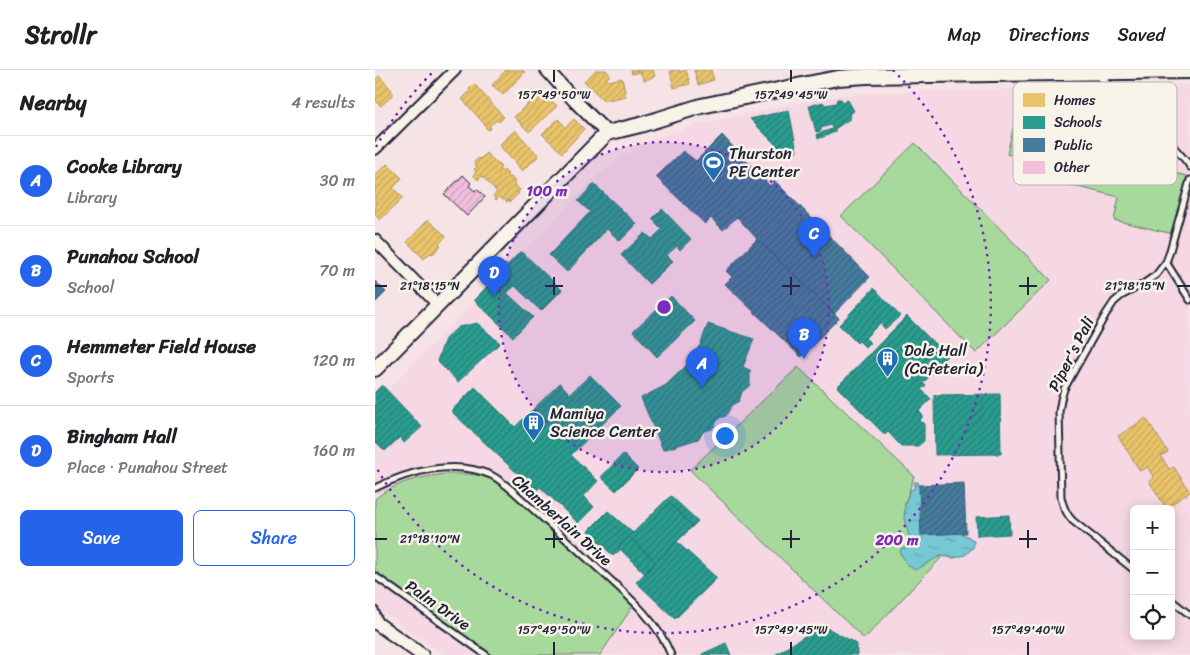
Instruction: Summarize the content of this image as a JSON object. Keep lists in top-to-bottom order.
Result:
{
  "streets": {
    "lane": ["Piper's Pali", "Chamberlain Drive", "Palm Drive"]
  },
  "places": {
    "sports": ["Thurston PE Center"],
    "building": ["Dole Hall (Cafeteria)", "Mamiya Science Center"]
  },
  "legend": [
    "Homes",
    "Schools",
    "Public",
    "Other"
  ],
  "page": {
    "header": "Strollr",
    "nav": ["Map", "Directions", "Saved"],
    "heading": ["Nearby", "4 results"],
    "list": [
      {
        "mark": "A",
        "name": "Cooke Library",
        "note": "Library",
        "value": "30 m"
      },
      {
        "mark": "B",
        "name": "Punahou School",
        "note": "School",
        "value": "70 m"
      },
      {
        "mark": "C",
        "name": "Hemmeter Field House",
        "note": "Sports",
        "value": "120 m"
      },
      {
        "mark": "D",
        "name": "Bingham Hall",
        "note": "Place · Punahou Street",
        "value": "160 m"
      }
    ],
    "pins": [
      "C",
      "D",
      "B",
      "A"
    ],
    "buttons": ["Save", "Share"],
    "map_buttons": ["+", "−"]
  },
  "coordinates": [
    "157°49'50\"W",
    "157°49'45\"W",
    "21°18'15\"N",
    "21°18'10\"N",
    "157°49'40\"W"
  ],
  "rings": ["100 m", "200 m"]
}
